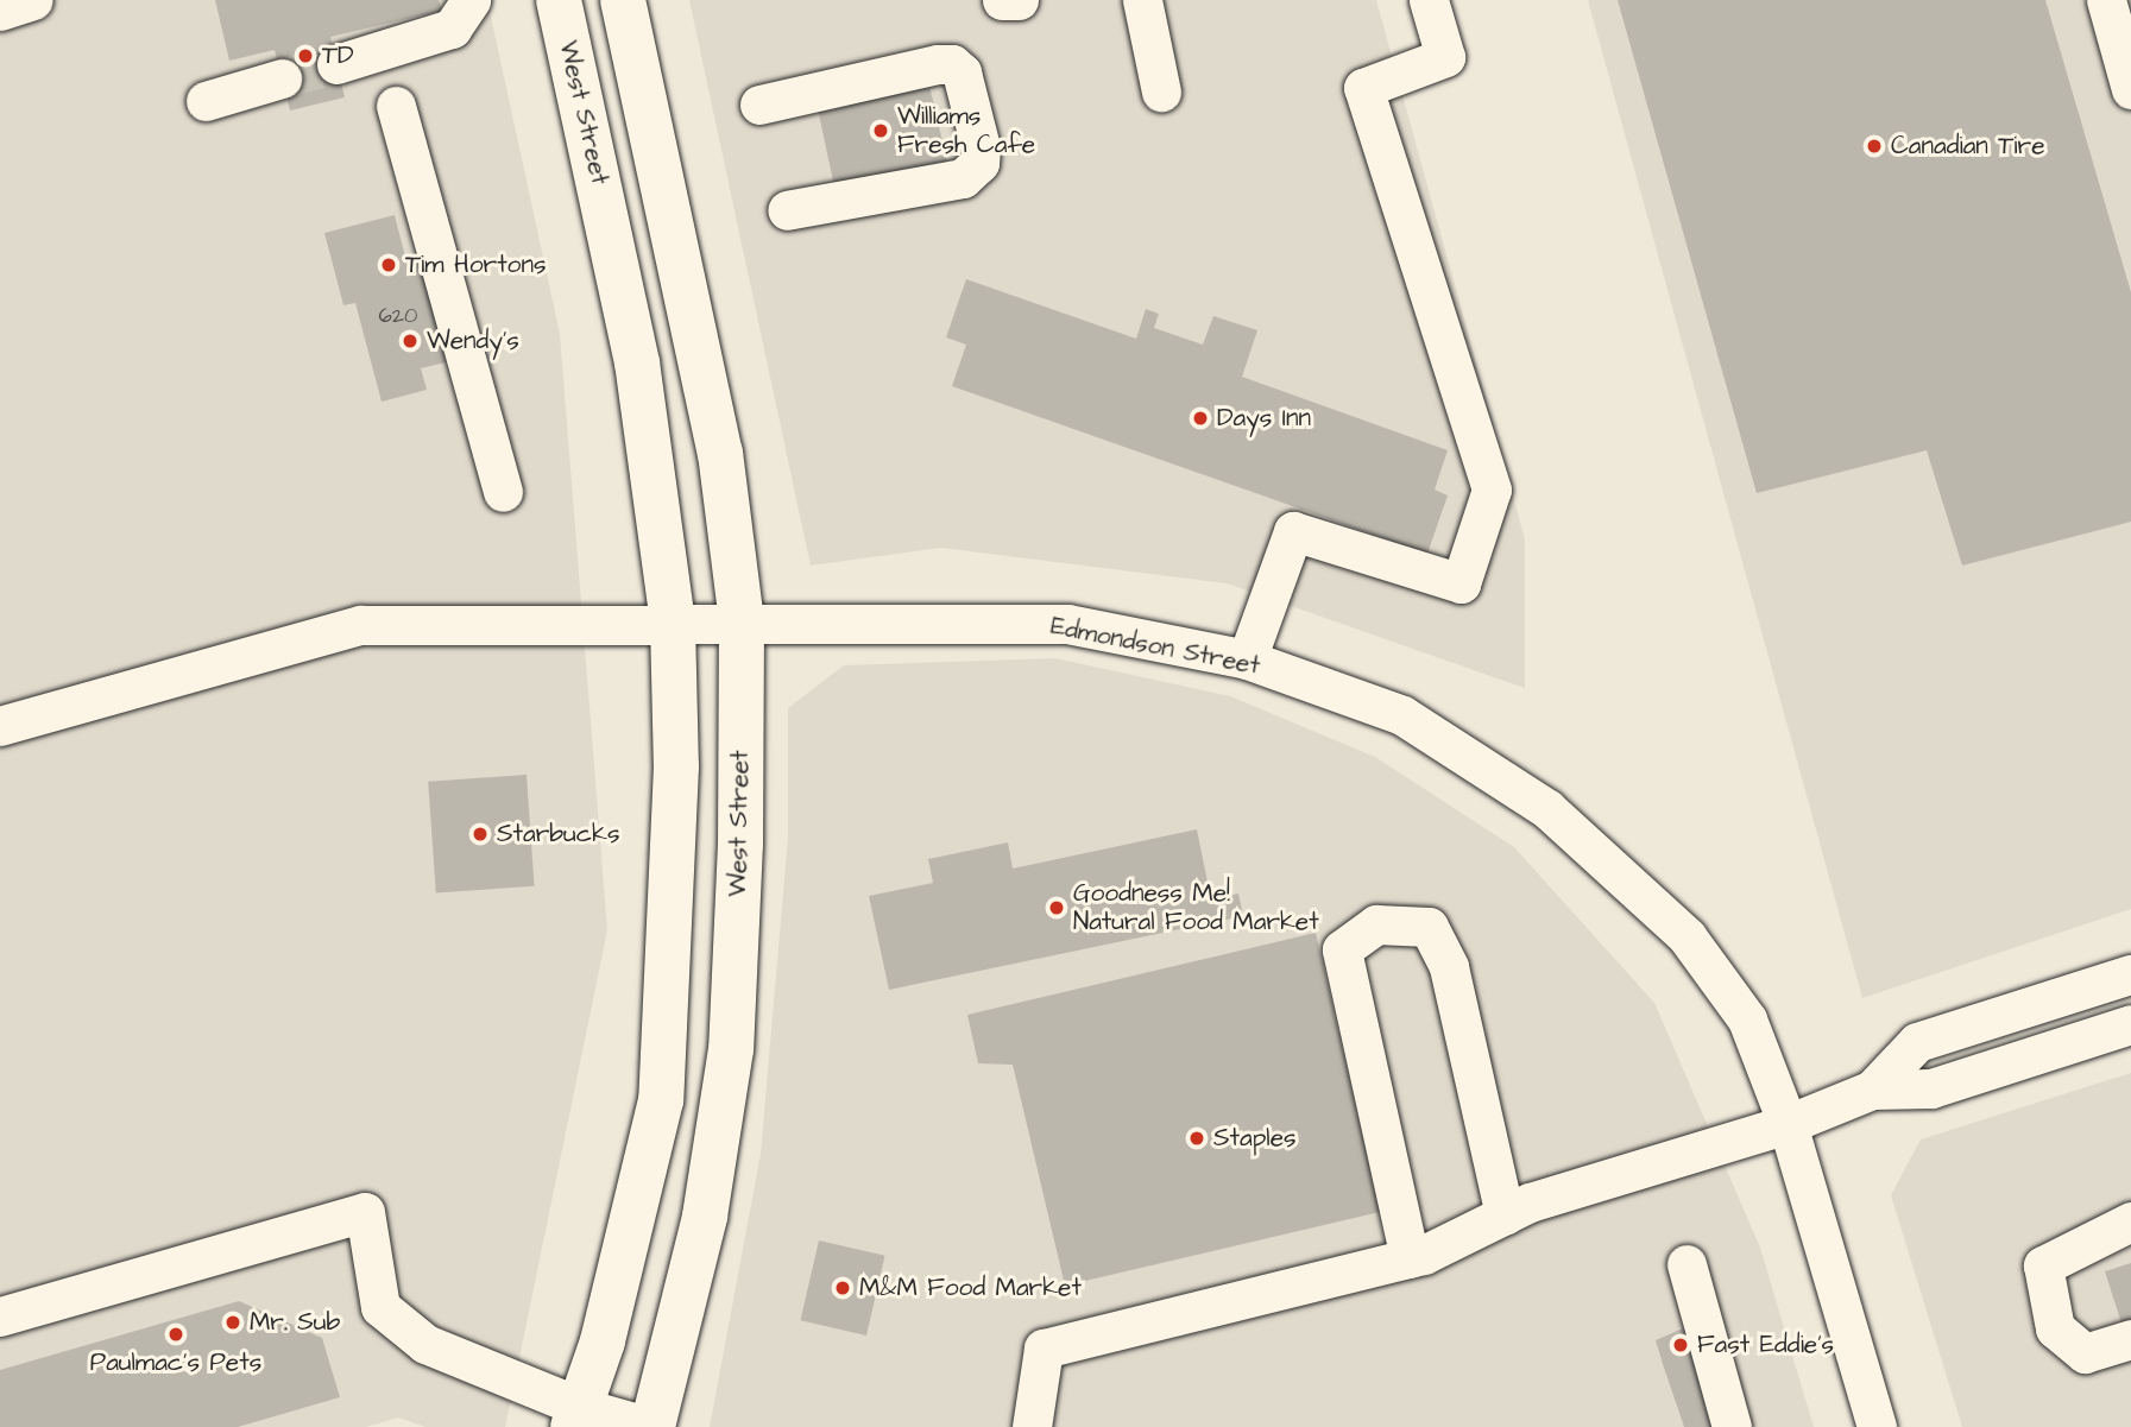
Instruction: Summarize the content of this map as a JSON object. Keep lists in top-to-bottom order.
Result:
{
  "streets": {
    "main road": ["West Street"],
    "street": ["Edmondson Street"]
  },
  "crossings": [
    ["West Street", "Edmondson Street"]
  ],
  "places": [
    "TD",
    "Williams Fresh Cafe",
    "Canadian Tire",
    "Tim Hortons",
    "Wendy's",
    "Days Inn",
    "Starbucks",
    "Goodness Me! Natural Food Market",
    "Staples",
    "M&M Food Market",
    "Mr. Sub",
    "Paulmac's Pets",
    "Fast Eddie's"
  ],
  "house_numbers": ["620"]
}
